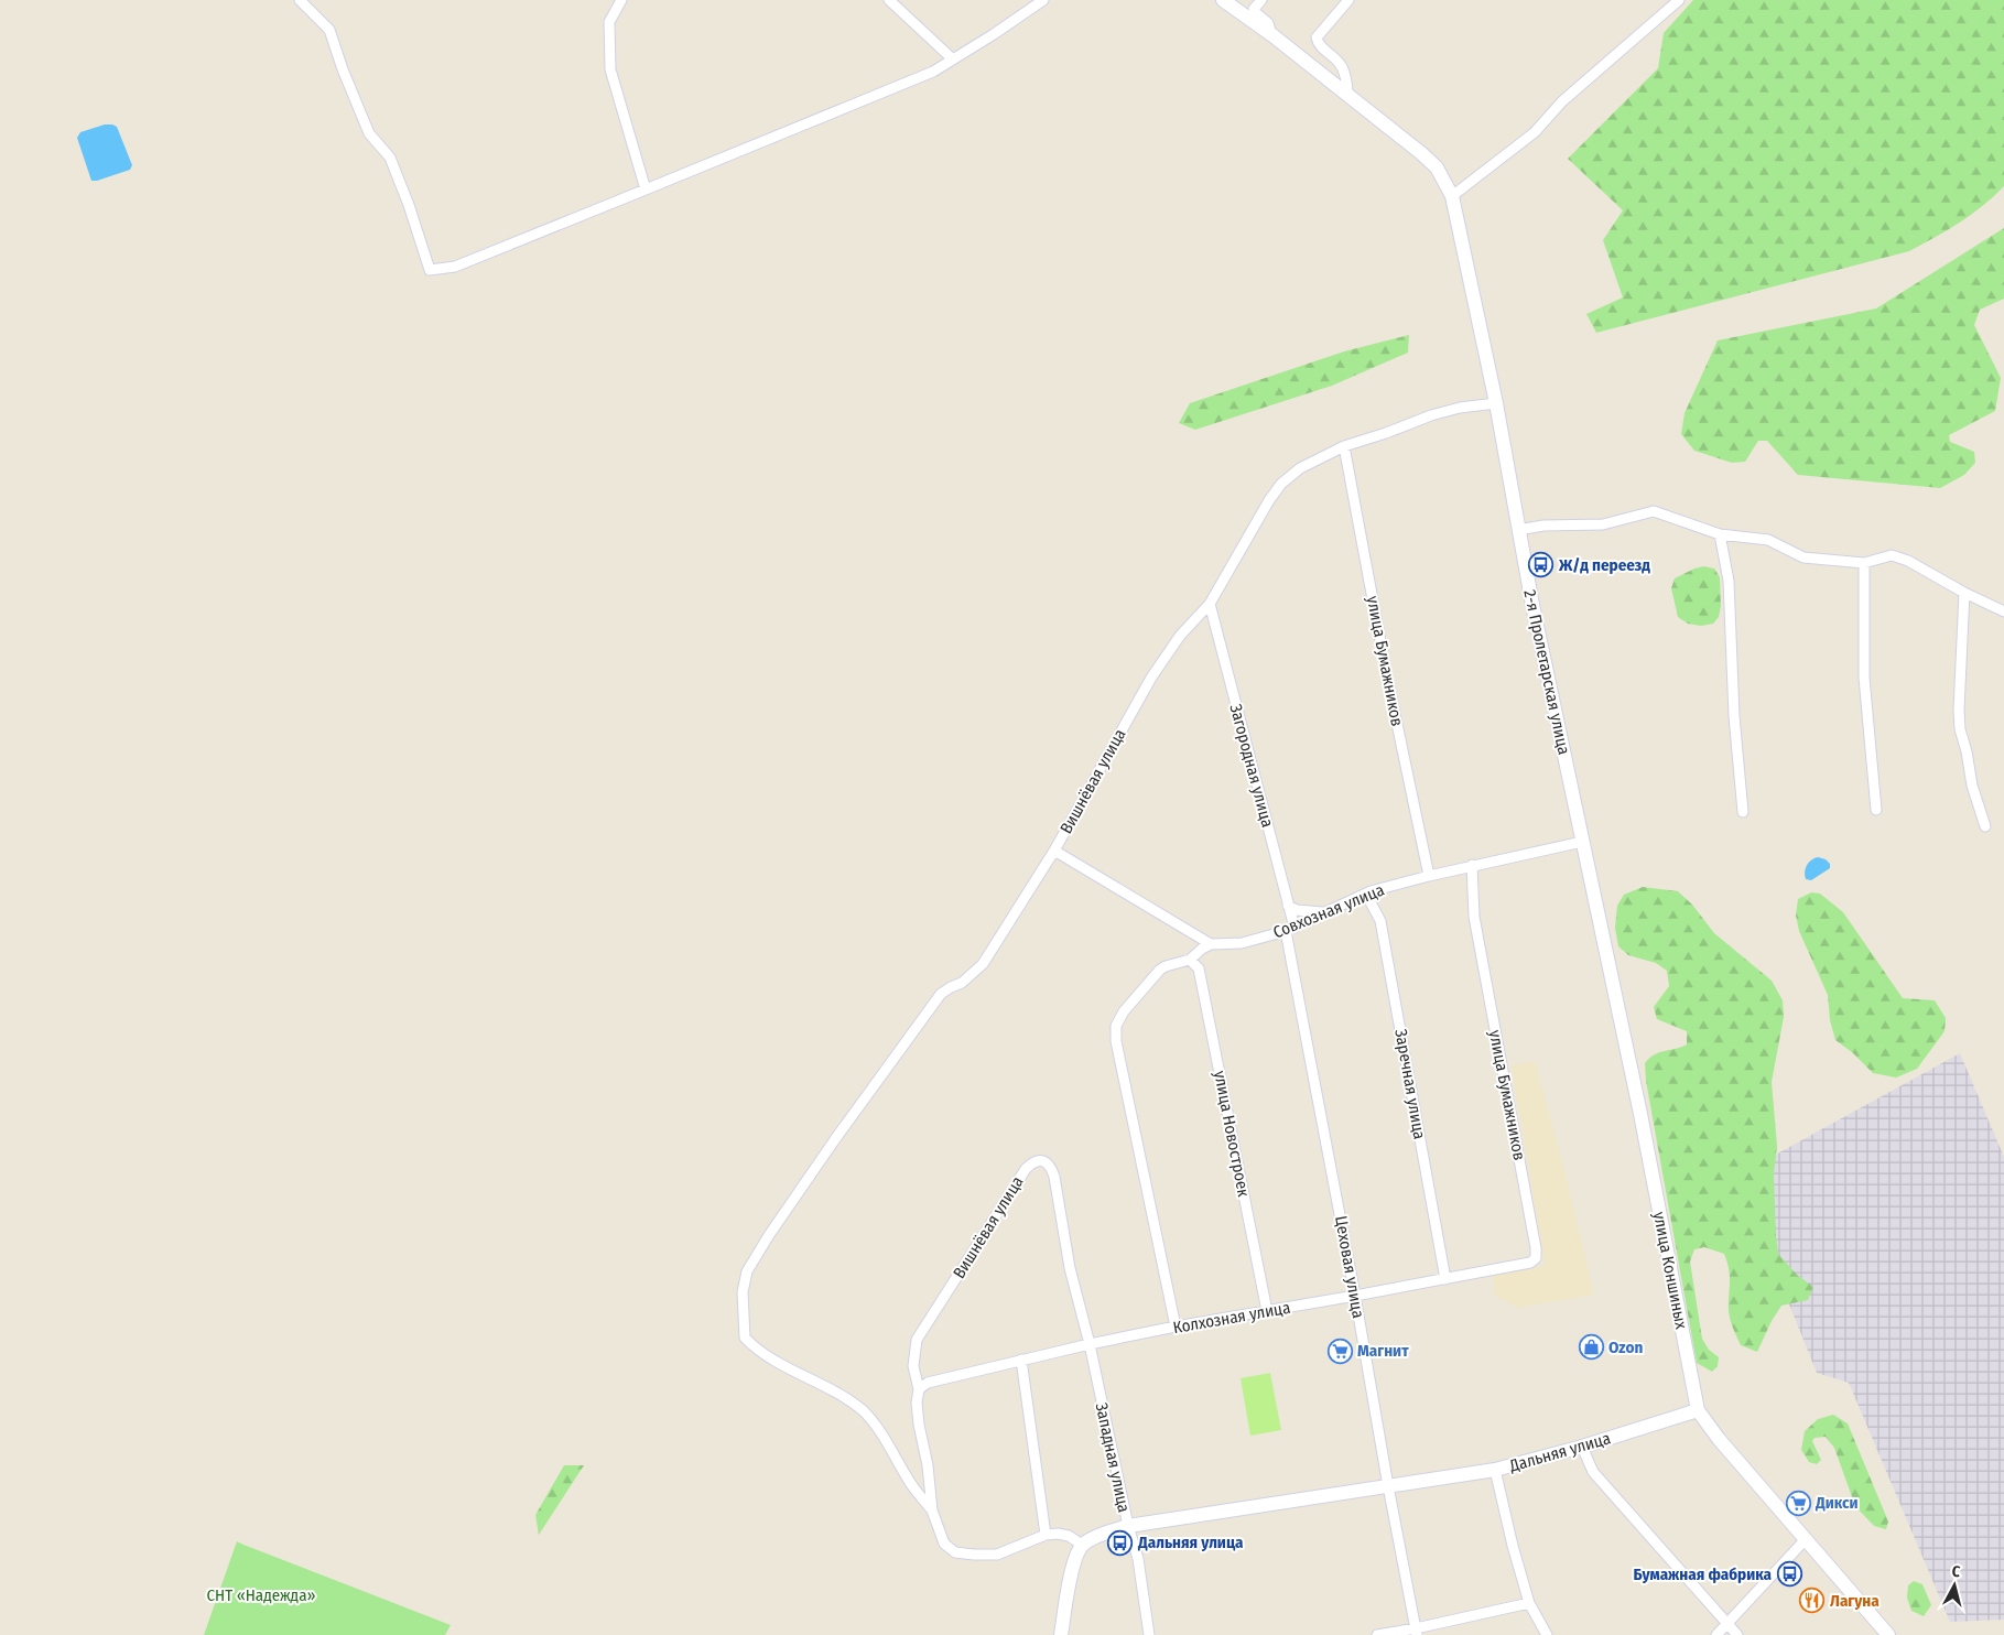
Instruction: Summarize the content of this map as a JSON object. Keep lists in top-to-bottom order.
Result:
{
  "streets": {
    "main road": ["2-я Пролетарская улица", "улица Коншиных", "Дальняя улица"],
    "street": [
      "улица Бумажников",
      "Загородная улица",
      "Вишнёвая улица",
      "Совхозная улица",
      "Заречная улица",
      "улица Новостроек",
      "Цеховая улица",
      "Колхозная улица",
      "Западная улица"
    ]
  },
  "crossings": [
    ["улица Бумажников", "Вишнёвая улица"],
    ["улица Бумажников", "Совхозная улица"],
    ["улица Бумажников", "Колхозная улица"],
    ["2-я Пролетарская улица", "Вишнёвая улица"],
    ["2-я Пролетарская улица", "Совхозная улица"],
    ["2-я Пролетарская улица", "улица Коншиных"],
    ["Загородная улица", "Вишнёвая улица"],
    ["Загородная улица", "Совхозная улица"],
    ["Загородная улица", "Цеховая улица"],
    ["Вишнёвая улица", "Колхозная улица"],
    ["Вишнёвая улица", "Западная улица"],
    ["Совхозная улица", "Заречная улица"],
    ["Совхозная улица", "Цеховая улица"],
    ["Совхозная улица", "улица Коншиных"],
    ["Заречная улица", "Колхозная улица"],
    ["улица Новостроек", "Колхозная улица"],
    ["Цеховая улица", "Колхозная улица"],
    ["Цеховая улица", "Дальняя улица"],
    ["улица Коншиных", "Дальняя улица"],
    ["Колхозная улица", "Западная улица"],
    ["Дальняя улица", "Западная улица"]
  ],
  "parks": ["СНТ «Надежда»"],
  "places": {
    "bus stop": ["Ж/д переезд", "Дальняя улица", "Бумажная фабрика"],
    "shop": ["Ozon"],
    "supermarket": ["Магнит", "Дикси"],
    "restaurant": ["Лагуна"]
  },
  "north": "top"
}
